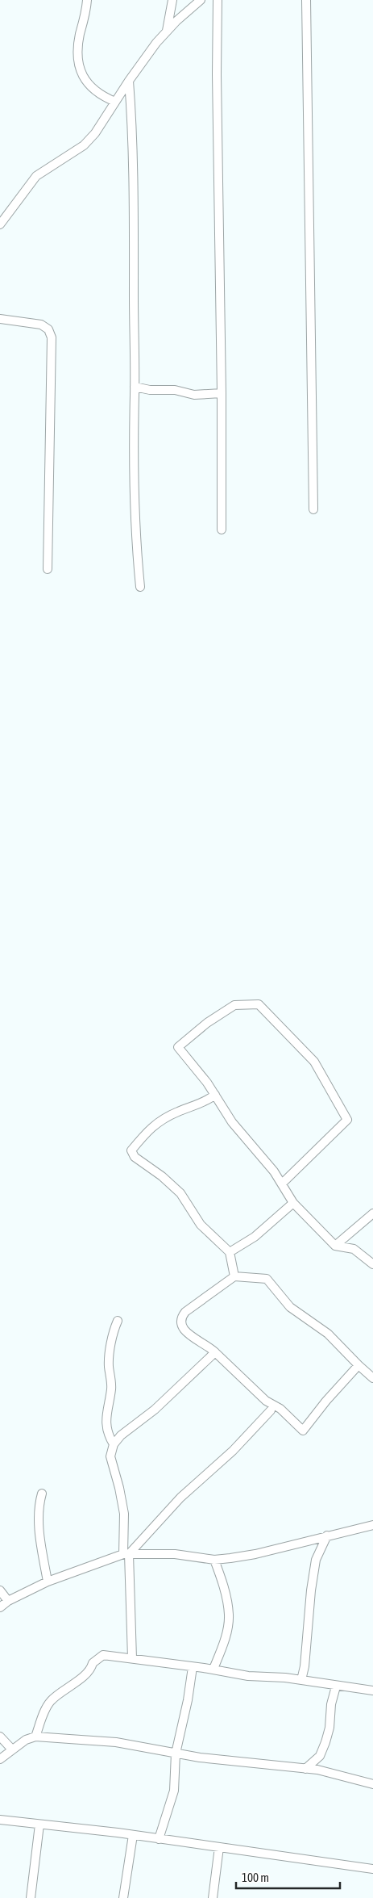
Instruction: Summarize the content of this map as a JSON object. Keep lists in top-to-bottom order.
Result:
{
  "scale_bar": "100 m"
}
